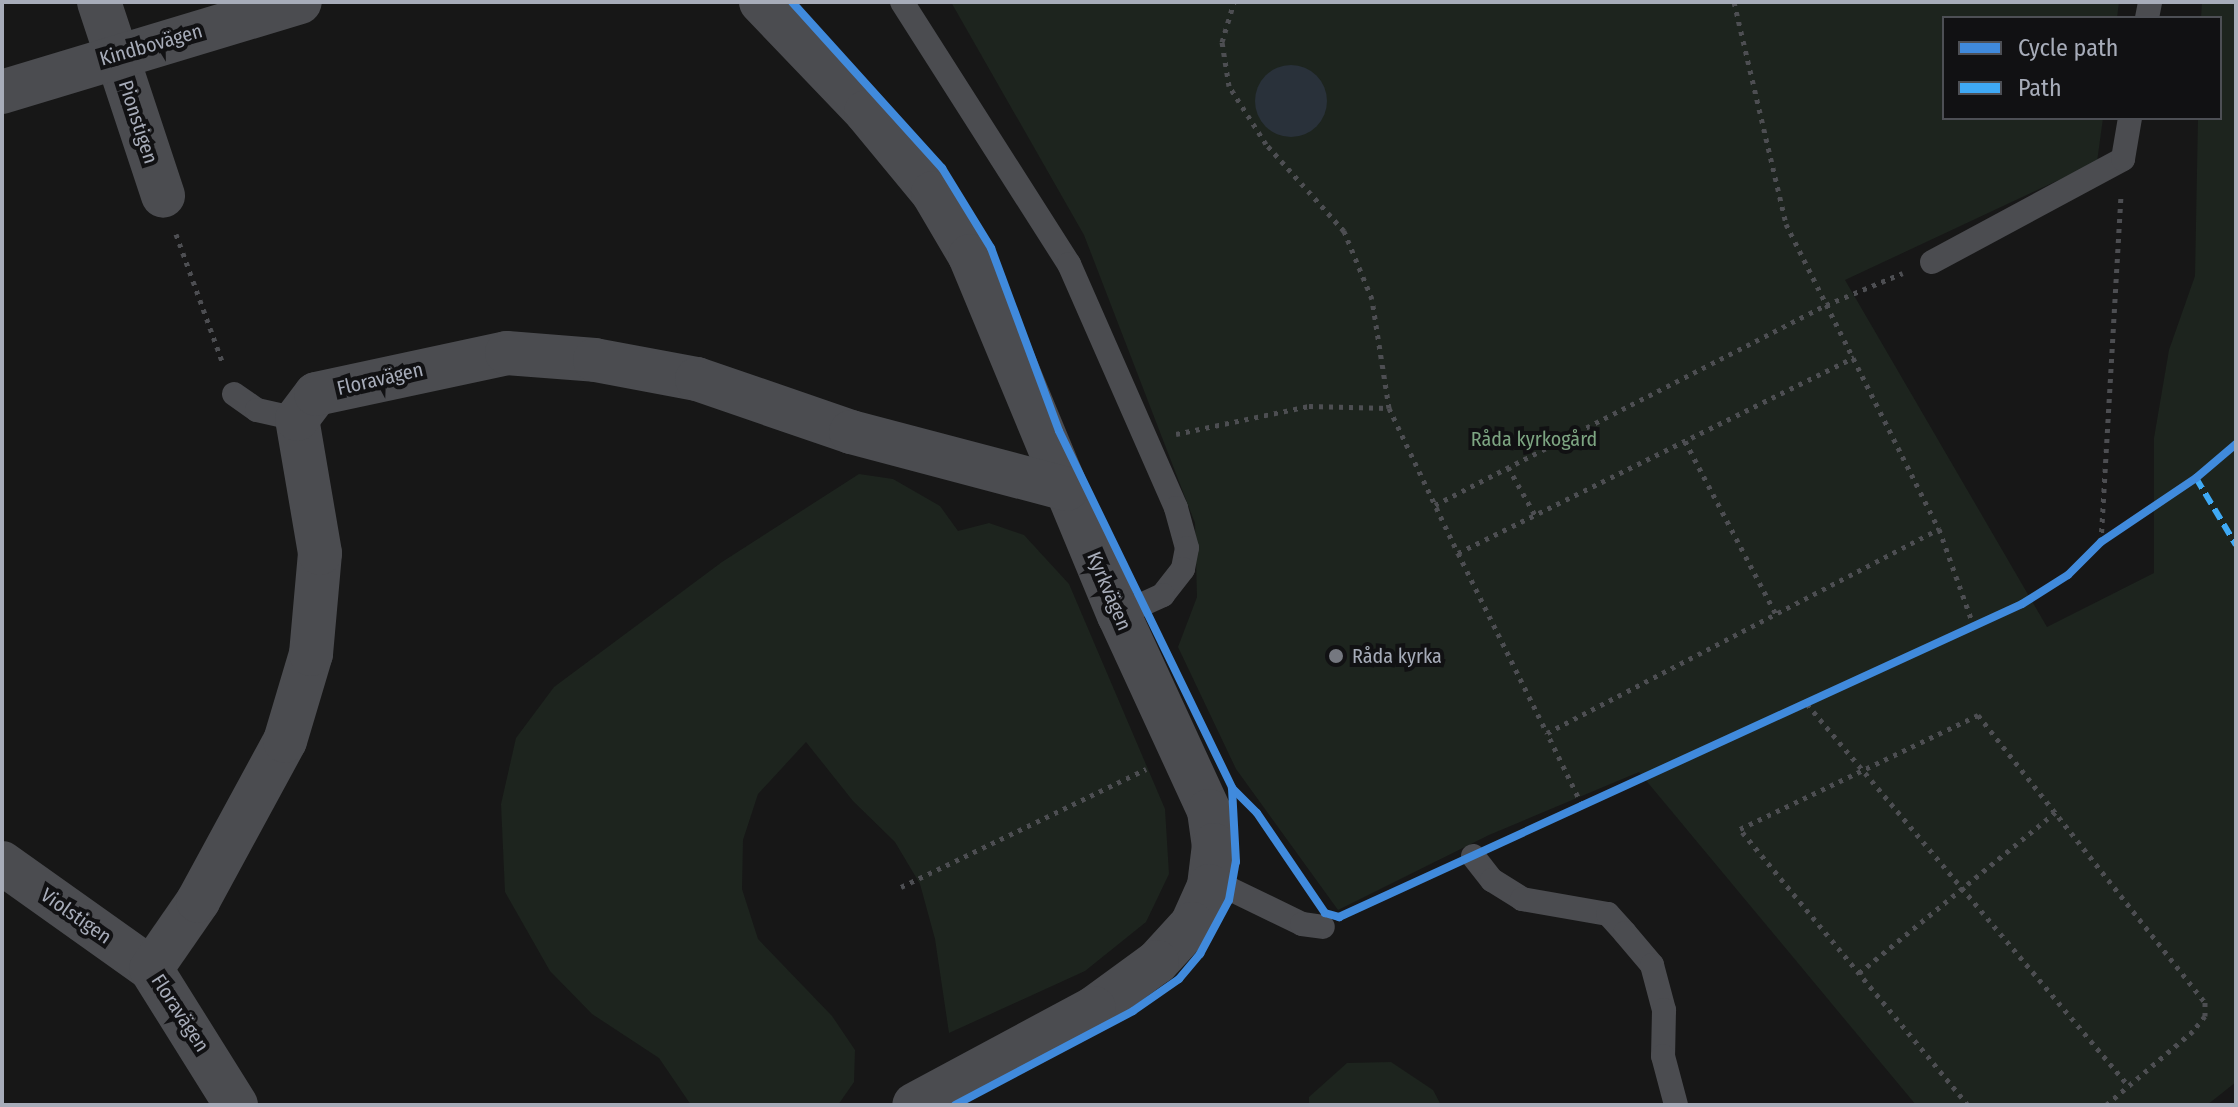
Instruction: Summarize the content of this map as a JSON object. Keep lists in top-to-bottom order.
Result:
{
  "streets": {
    "street": [
      "Kindbovägen",
      "Pionstigen",
      "Floravägen",
      "Kyrkvägen",
      "Violstigen"
    ]
  },
  "crossings": [
    ["Kindbovägen", "Pionstigen"],
    ["Floravägen", "Kyrkvägen"],
    ["Floravägen", "Violstigen"]
  ],
  "parks": ["Råda kyrkogård"],
  "places": ["Råda kyrka"],
  "legend": ["Cycle path", "Path"]
}
